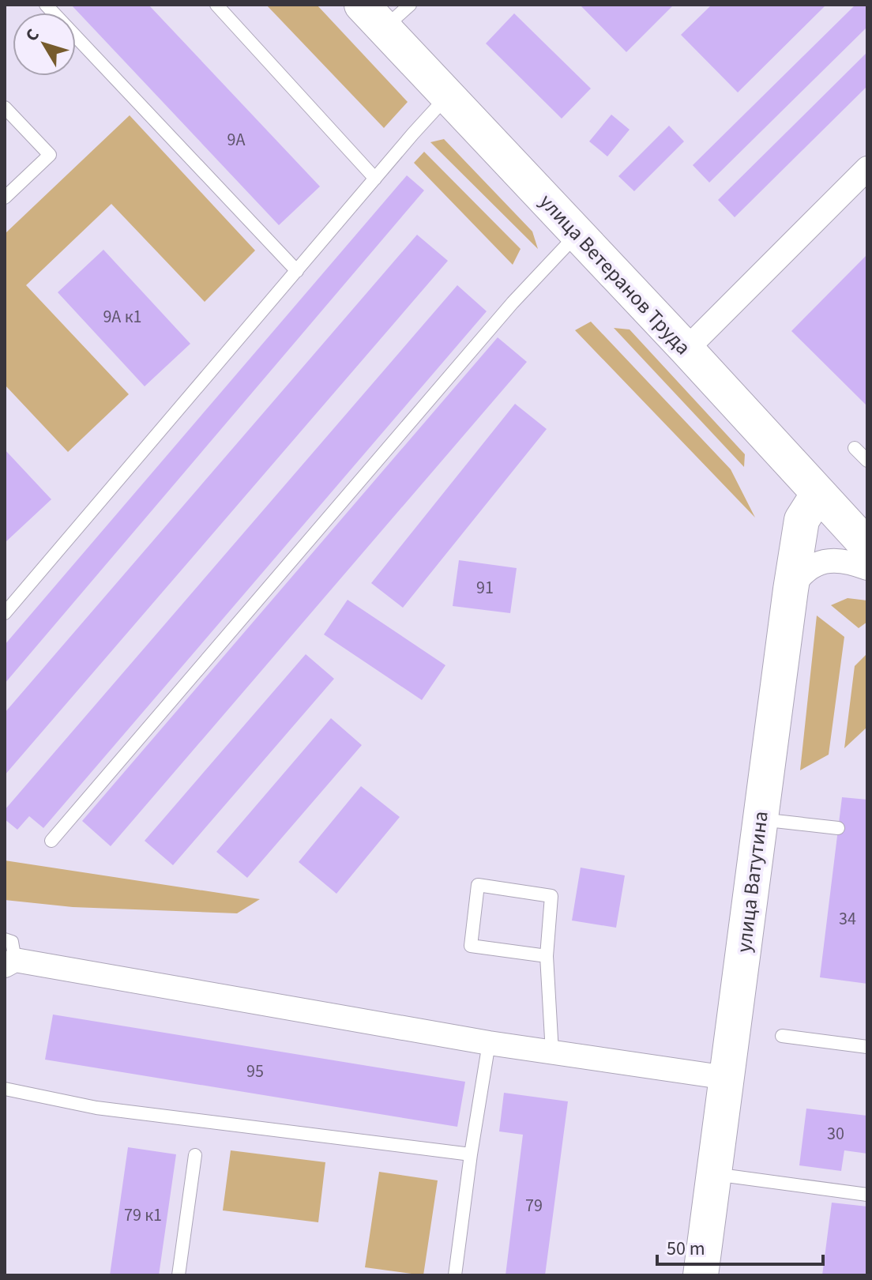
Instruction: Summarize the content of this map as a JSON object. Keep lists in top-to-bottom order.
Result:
{
  "streets": {
    "main road": ["улица Ветеранов Труда", "улица Ватутина"]
  },
  "crossings": [
    ["улица Ветеранов Труда", "улица Ватутина"]
  ],
  "house_numbers": [
    "9А",
    "9А к1",
    "91",
    "34",
    "95",
    "30",
    "79",
    "79 к1"
  ],
  "scale_bar": "50 m",
  "north": "top left"
}
